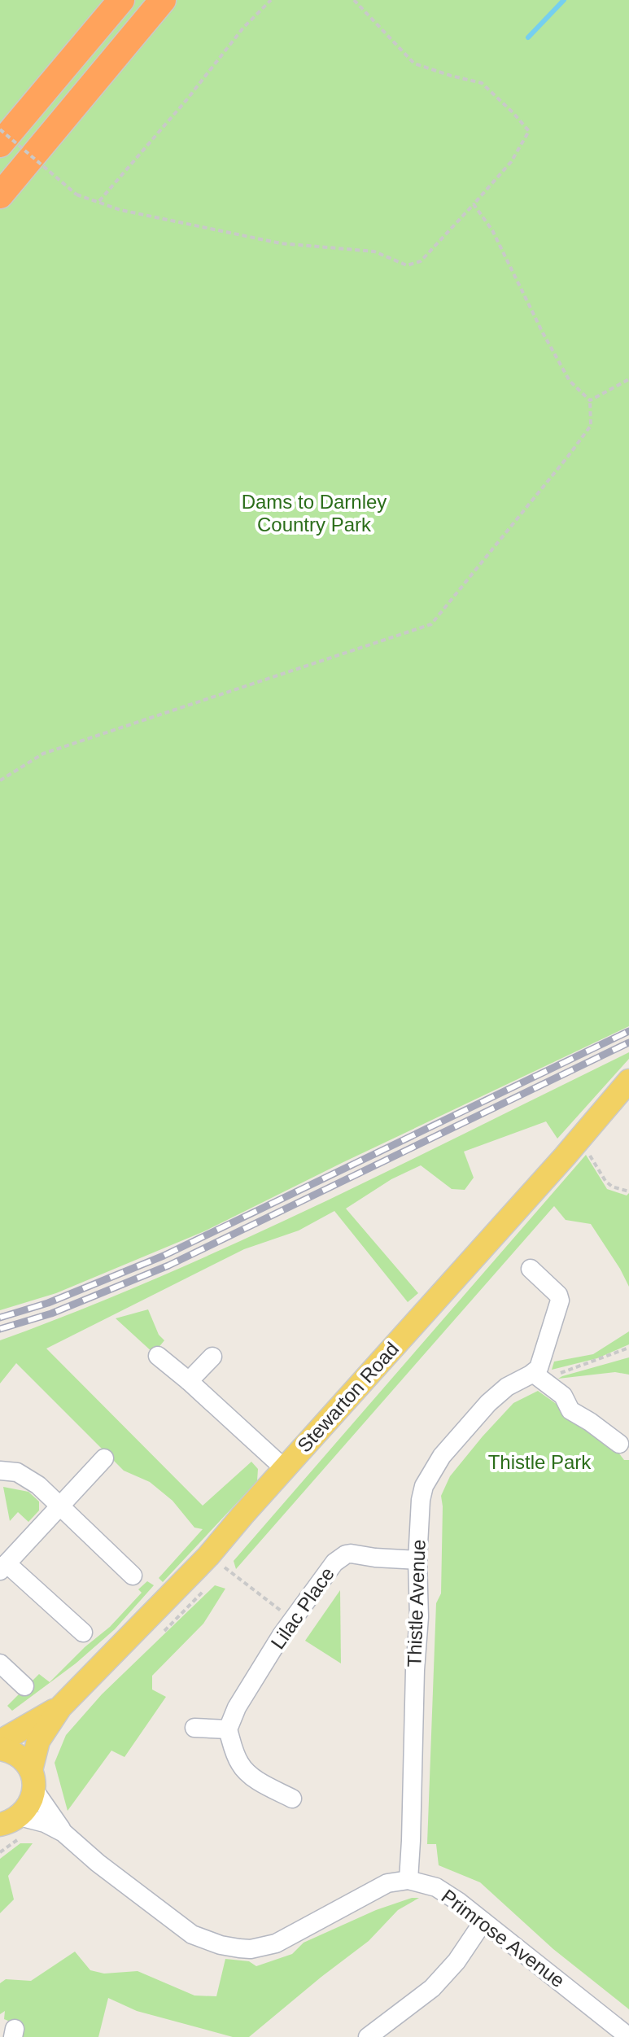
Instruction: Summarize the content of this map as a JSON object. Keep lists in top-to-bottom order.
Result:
{
  "streets": {
    "main road": ["Stewarton Road"],
    "street": ["Thistle Avenue", "Lilac Place", "Primrose Avenue"]
  },
  "crossings": [
    ["Thistle Avenue", "Lilac Place"],
    ["Thistle Avenue", "Primrose Avenue"]
  ],
  "parks": ["Dams to Darnley Country Park", "Thistle Park"]
}
